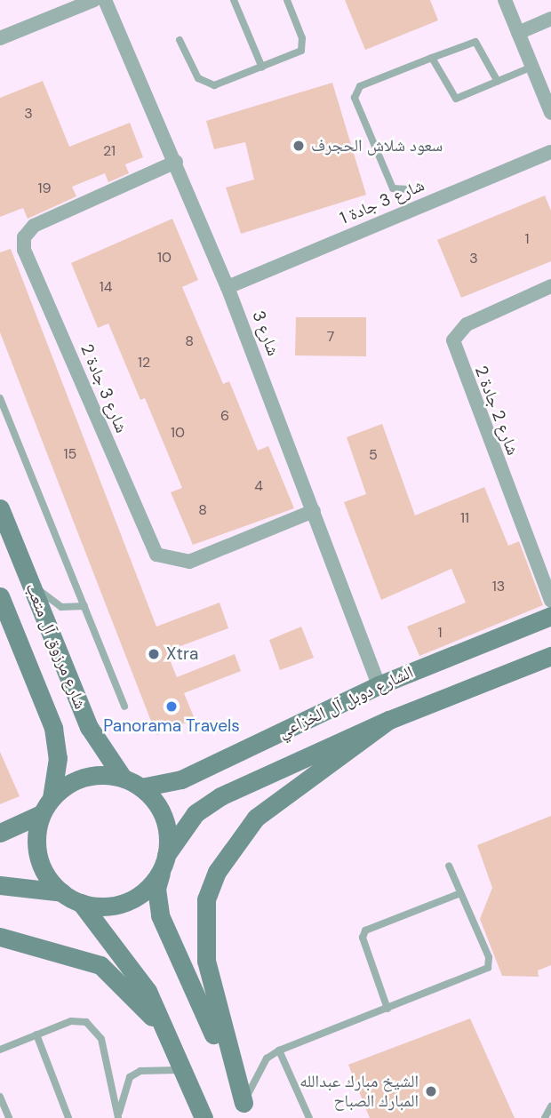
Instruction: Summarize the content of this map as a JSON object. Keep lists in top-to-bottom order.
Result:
{
  "streets": {
    "main road": ["شارع مرزوق آل متعب", "الشارع دوبل آل الخزاعي"],
    "street": [
      "شارع 3 جادة 1",
      "شارع 3",
      "شارع 3 جادة 2",
      "شارع 2 جادة 2"
    ]
  },
  "crossings": [
    ["شارع 3 جادة 1", "شارع 3"],
    ["شارع 3", "شارع 3 جادة 2"],
    ["شارع 3", "الشارع دوبل آل الخزاعي"],
    ["شارع مرزوق آل متعب", "الشارع دوبل آل الخزاعي"]
  ],
  "places": [
    "سعود شلاش الحجرف",
    "Xtra",
    "Panorama Travels",
    "الشيخ مبارك عبدالله المبارك الصباح"
  ],
  "house_numbers": [
    "3",
    "21",
    "19",
    "1",
    "10",
    "3",
    "14",
    "7",
    "8",
    "12",
    "6",
    "10",
    "15",
    "5",
    "4",
    "8",
    "11",
    "13",
    "1"
  ]
}
